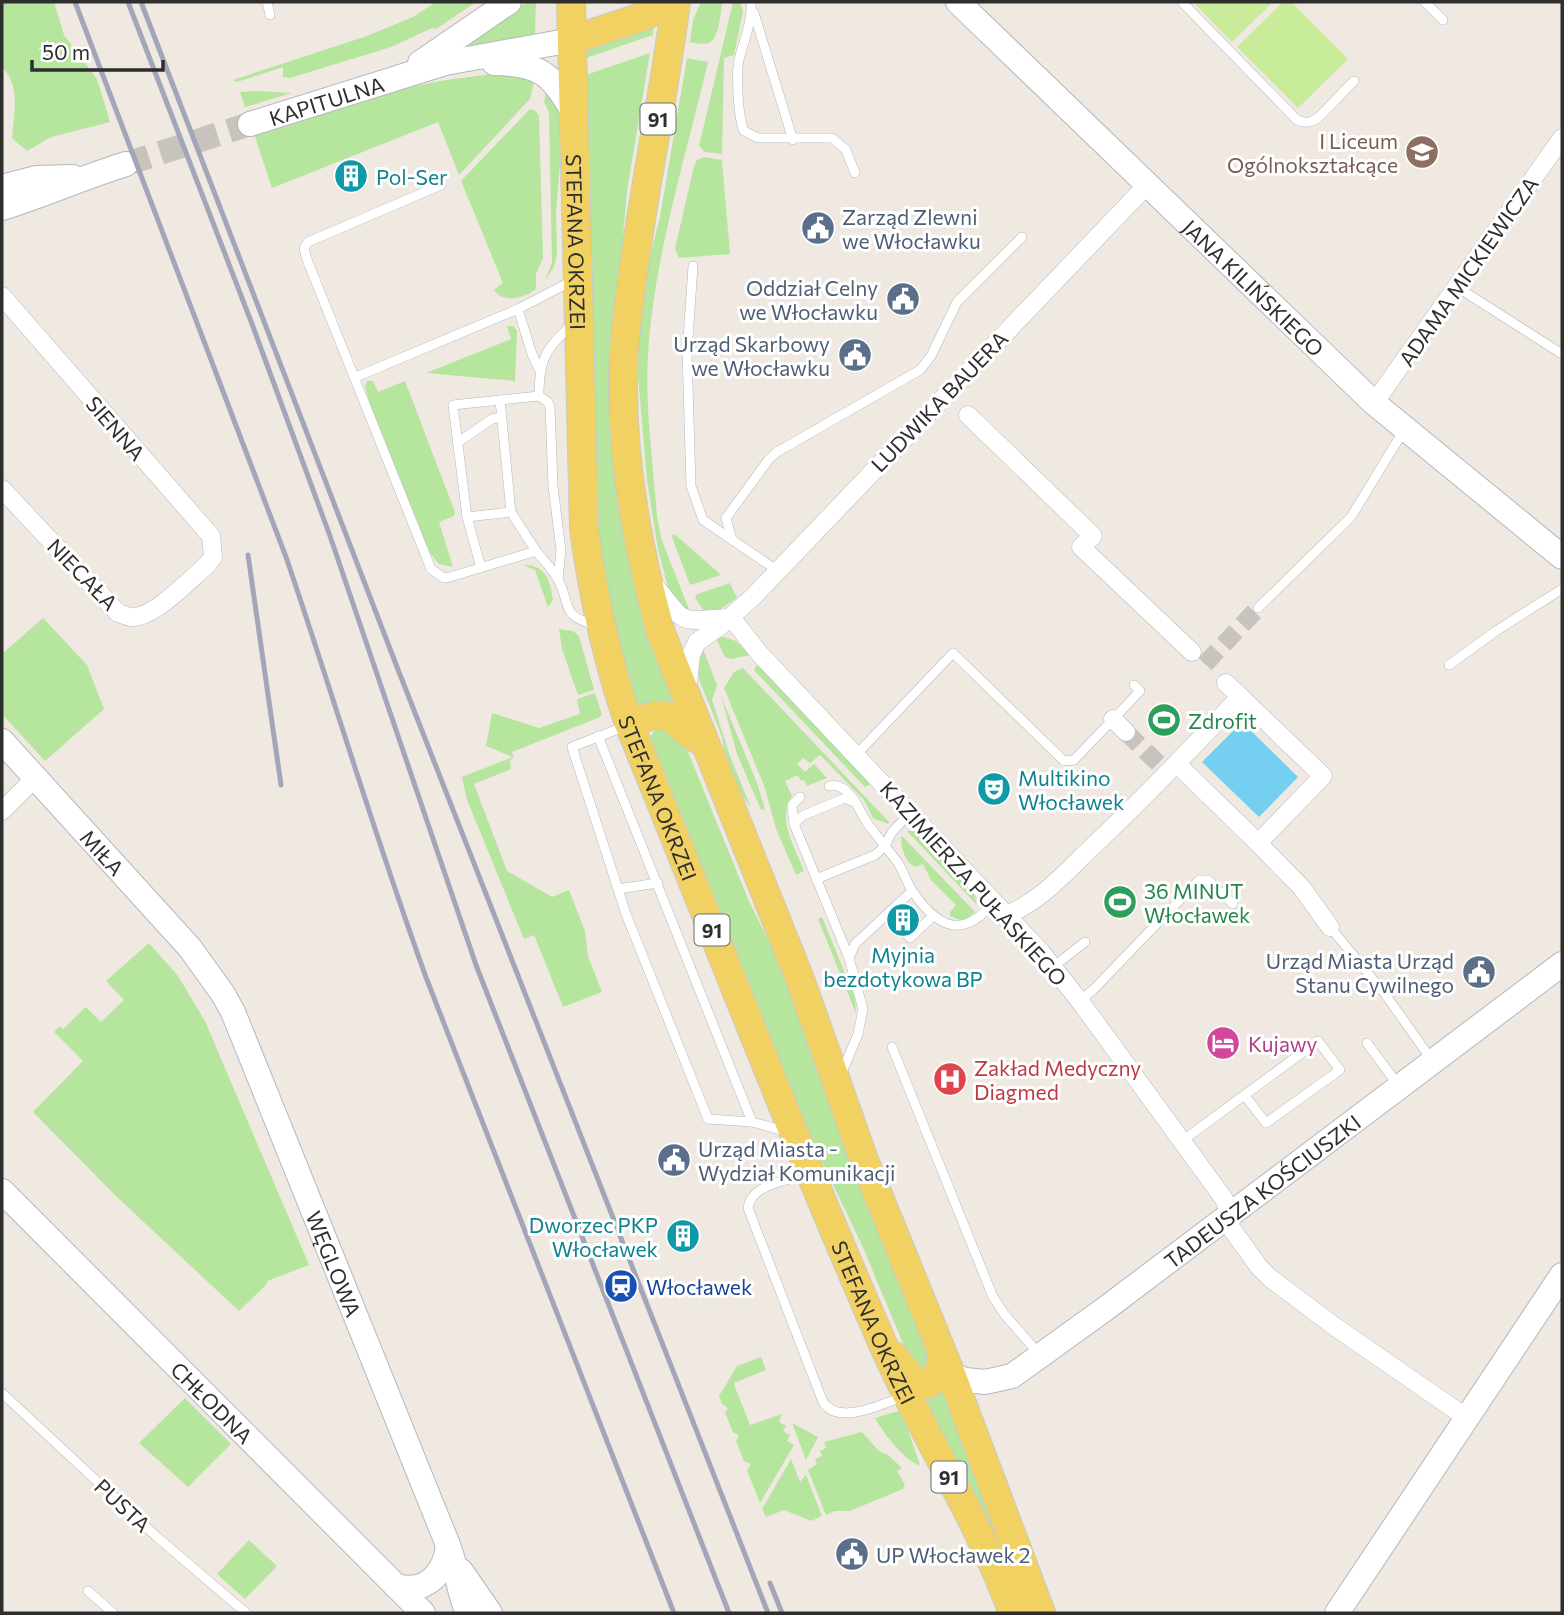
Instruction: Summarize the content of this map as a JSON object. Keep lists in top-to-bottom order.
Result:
{
  "streets": {
    "main road": ["91", "STEFANA OKRZEI"],
    "street": [
      "KAPITULNA",
      "ADAMA MICKIEWICZA",
      "JANA KILIŃSKIEGO",
      "LUDWIKA BAUERA",
      "SIENNA",
      "NIECAŁA",
      "MIŁA",
      "KAZIMIERZA PUŁASKIEGO",
      "TADEUSZA KOŚCIUSZKI",
      "WĘGLOWA",
      "CHŁODNA"
    ],
    "lane": ["PUSTA"]
  },
  "crossings": [
    ["KAPITULNA", "STEFANA OKRZEI"],
    ["91", "LUDWIKA BAUERA"],
    ["91", "TADEUSZA KOŚCIUSZKI"],
    ["ADAMA MICKIEWICZA", "JANA KILIŃSKIEGO"],
    ["JANA KILIŃSKIEGO", "LUDWIKA BAUERA"],
    ["LUDWIKA BAUERA", "KAZIMIERZA PUŁASKIEGO"],
    ["SIENNA", "NIECAŁA"],
    ["MIŁA", "WĘGLOWA"],
    ["KAZIMIERZA PUŁASKIEGO", "TADEUSZA KOŚCIUSZKI"]
  ],
  "places": {
    "school or university": ["I Liceum Ogólnokształcące"],
    "building": ["Pol-Ser", "Myjnia bezdotykowa BP", "Dworzec PKP Włocławek"],
    "public building": [
      "Zarząd Zlewni we Włocławku",
      "Oddział Celny we Włocławku",
      "Urząd Skarbowy we Włocławku",
      "Urząd Miasta Urząd Stanu Cywilnego",
      "Urząd Miasta - Wydział Komunikacji",
      "UP Włocławek 2"
    ],
    "sports": ["Zdrofit", "36 MINUT Włocławek"],
    "theatre": ["Multikino Włocławek"],
    "hotel": ["Kujawy"],
    "hospital": ["Zakład Medyczny Diagmed"],
    "station": ["Włocławek"]
  },
  "scale_bar": "50 m"
}
